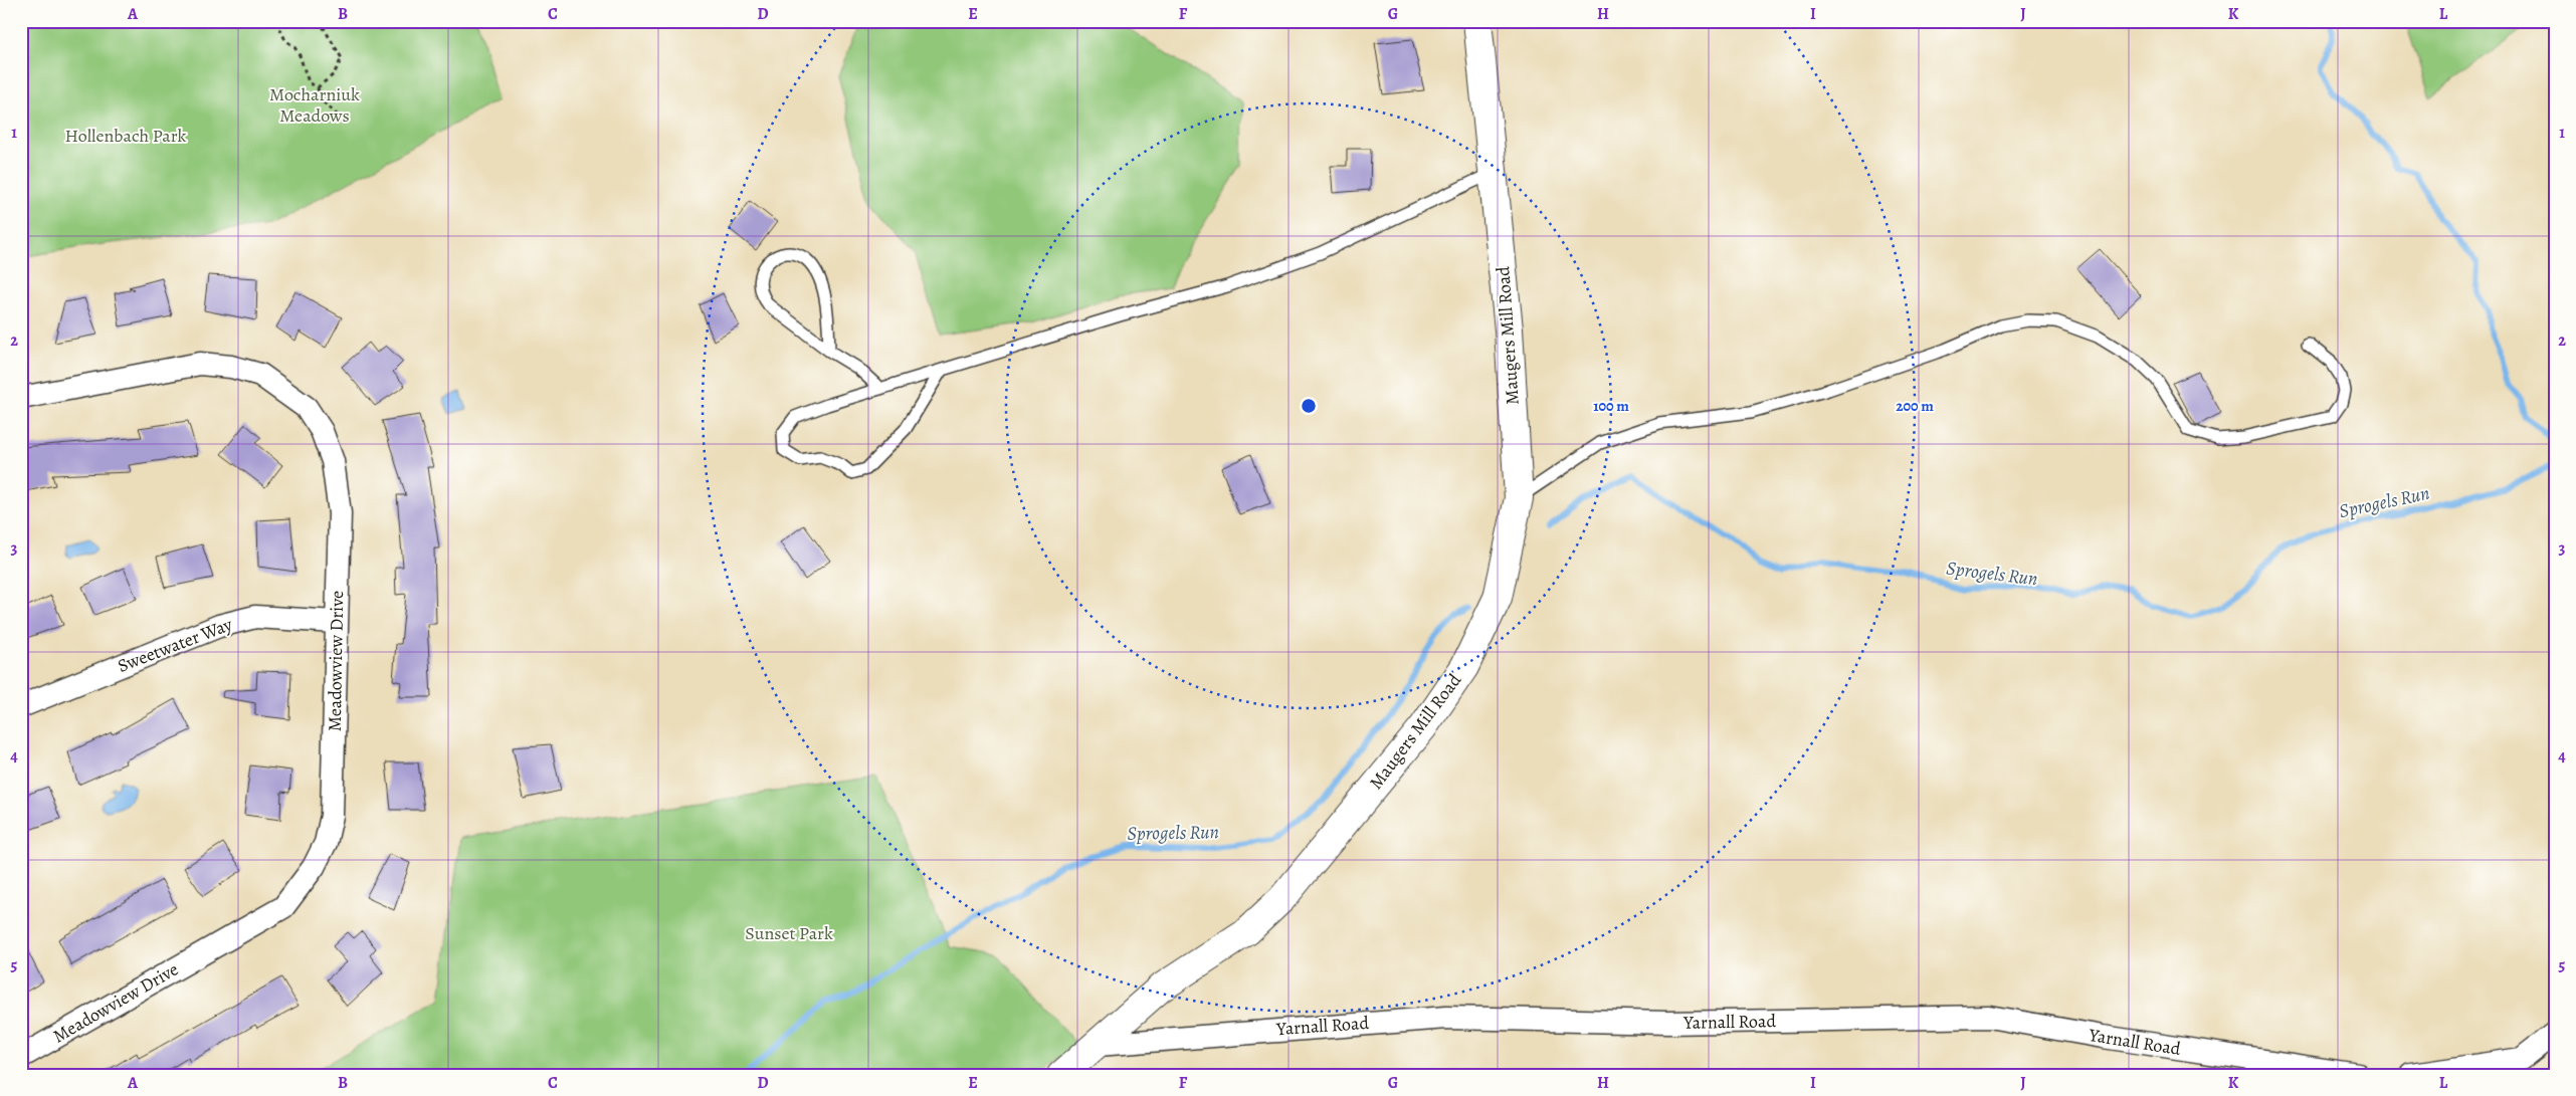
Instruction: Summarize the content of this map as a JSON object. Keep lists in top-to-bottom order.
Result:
{
  "streets": {
    "street": [
      "Maugers Mill Road",
      "Sweetwater Way",
      "Meadowview Drive",
      "Yarnall Road"
    ]
  },
  "crossings": [
    ["Maugers Mill Road", "Yarnall Road"],
    ["Sweetwater Way", "Meadowview Drive"]
  ],
  "water": ["Sprogels Run"],
  "parks": ["Mocharniuk Meadows", "Hollenbach Park", "Sunset Park"],
  "grid": {
    "columns": [
      "A",
      "B",
      "C",
      "D",
      "E",
      "F",
      "G",
      "H",
      "I",
      "J",
      "K",
      "L"
    ],
    "rows": [
      "1",
      "2",
      "3",
      "4",
      "5"
    ]
  },
  "rings": ["100 m", "200 m"]
}
